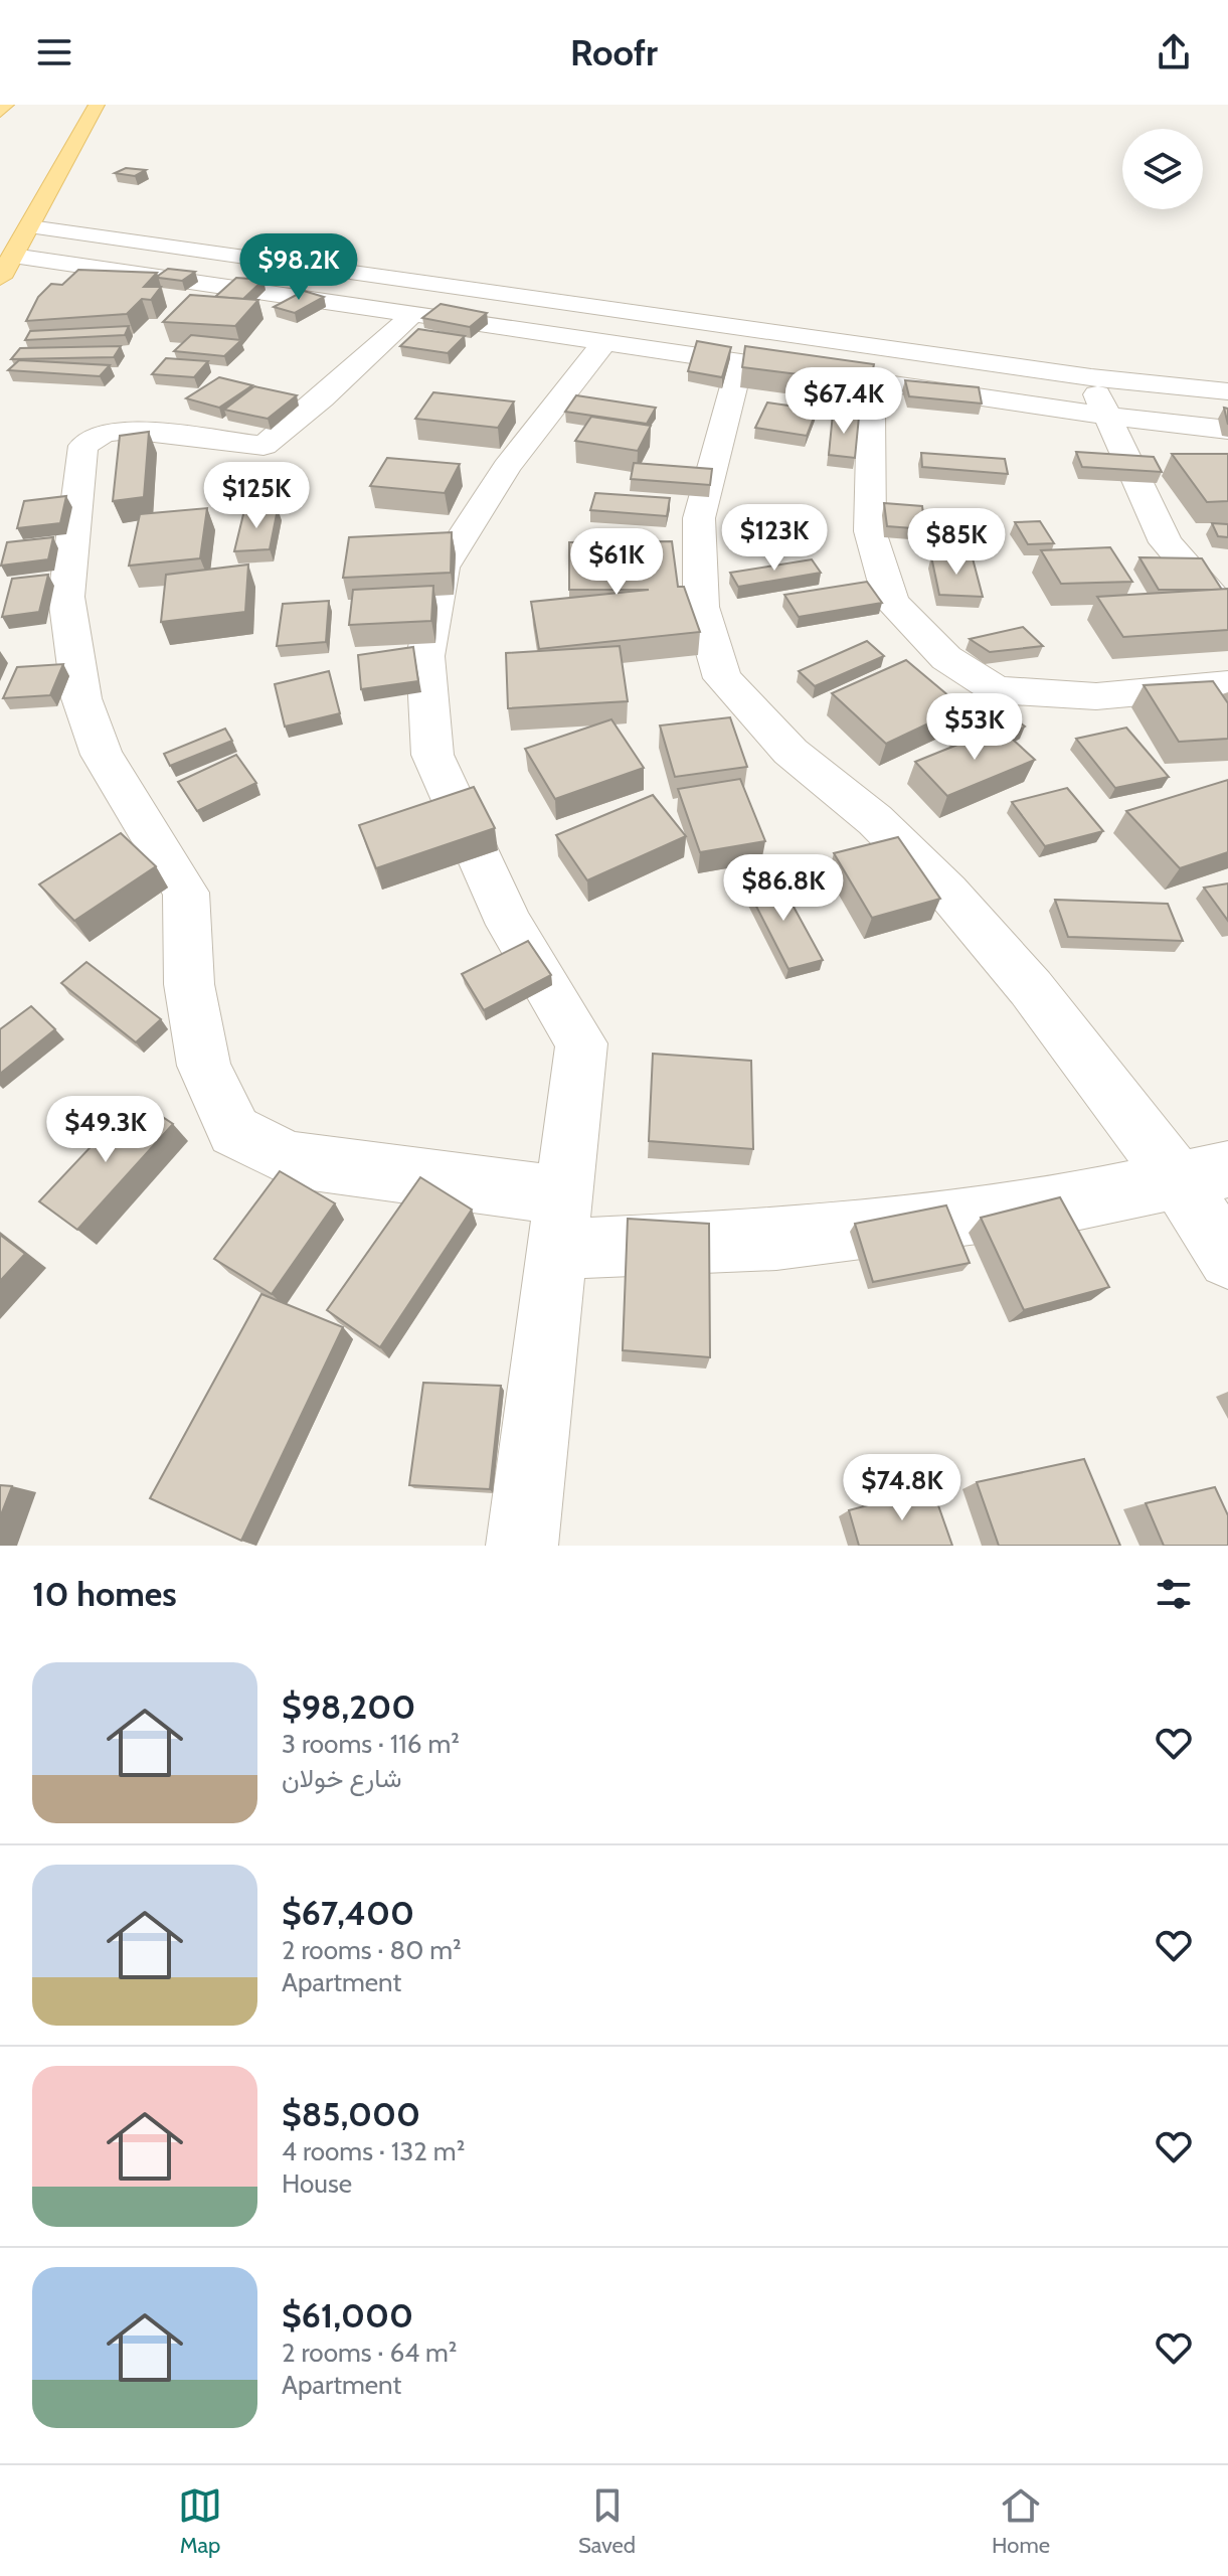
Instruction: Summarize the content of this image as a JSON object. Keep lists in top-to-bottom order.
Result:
{
  "page": {
    "header": "Roofr",
    "price": [
      "$98.2K",
      "$67.4K",
      "$125K",
      "$123K",
      "$85K",
      "$61K",
      "$53K",
      "$86.8K",
      "$49.3K",
      "$74.8K"
    ],
    "heading": "10 homes",
    "list": [
      {
        "name": "$98,200",
        "note": "3 rooms · 116 m² · شارع خولان"
      },
      {
        "name": "$67,400",
        "note": "2 rooms · 80 m² · Apartment"
      },
      {
        "name": "$85,000",
        "note": "4 rooms · 132 m² · House"
      },
      {
        "name": "$61,000",
        "note": "2 rooms · 64 m² · Apartment"
      }
    ],
    "tabs": ["Map", "Saved", "Home"]
  }
}
